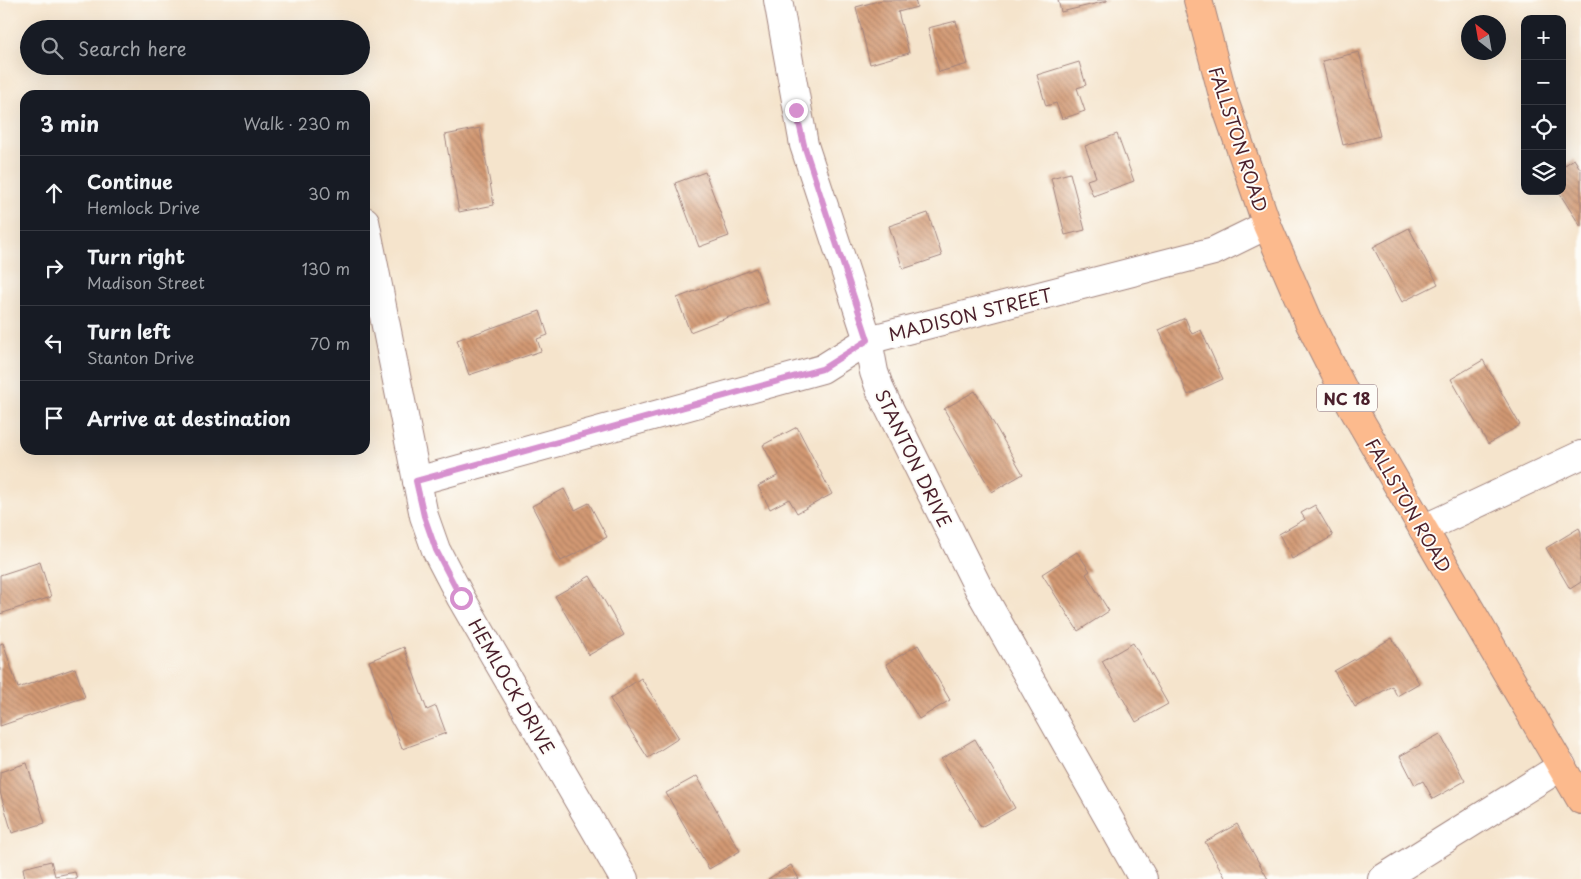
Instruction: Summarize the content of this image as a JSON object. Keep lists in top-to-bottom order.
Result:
{
  "streets": {
    "main road": ["FALLSTON ROAD", "NC 18"],
    "street": ["MADISON STREET", "STANTON DRIVE", "HEMLOCK DRIVE"]
  },
  "crossings": [
    ["FALLSTON ROAD", "MADISON STREET"],
    ["MADISON STREET", "STANTON DRIVE"],
    ["MADISON STREET", "HEMLOCK DRIVE"]
  ],
  "north": "top left",
  "page": {
    "map_buttons": ["+", "−"],
    "search": "Search here",
    "heading": ["3 min", "Walk · 230 m"],
    "list": [
      ["Continue", "Hemlock Drive", "30 m"],
      ["Turn right", "Madison Street", "130 m"],
      ["Turn left", "Stanton Drive", "70 m"],
      "Arrive at destination"
    ]
  }
}
